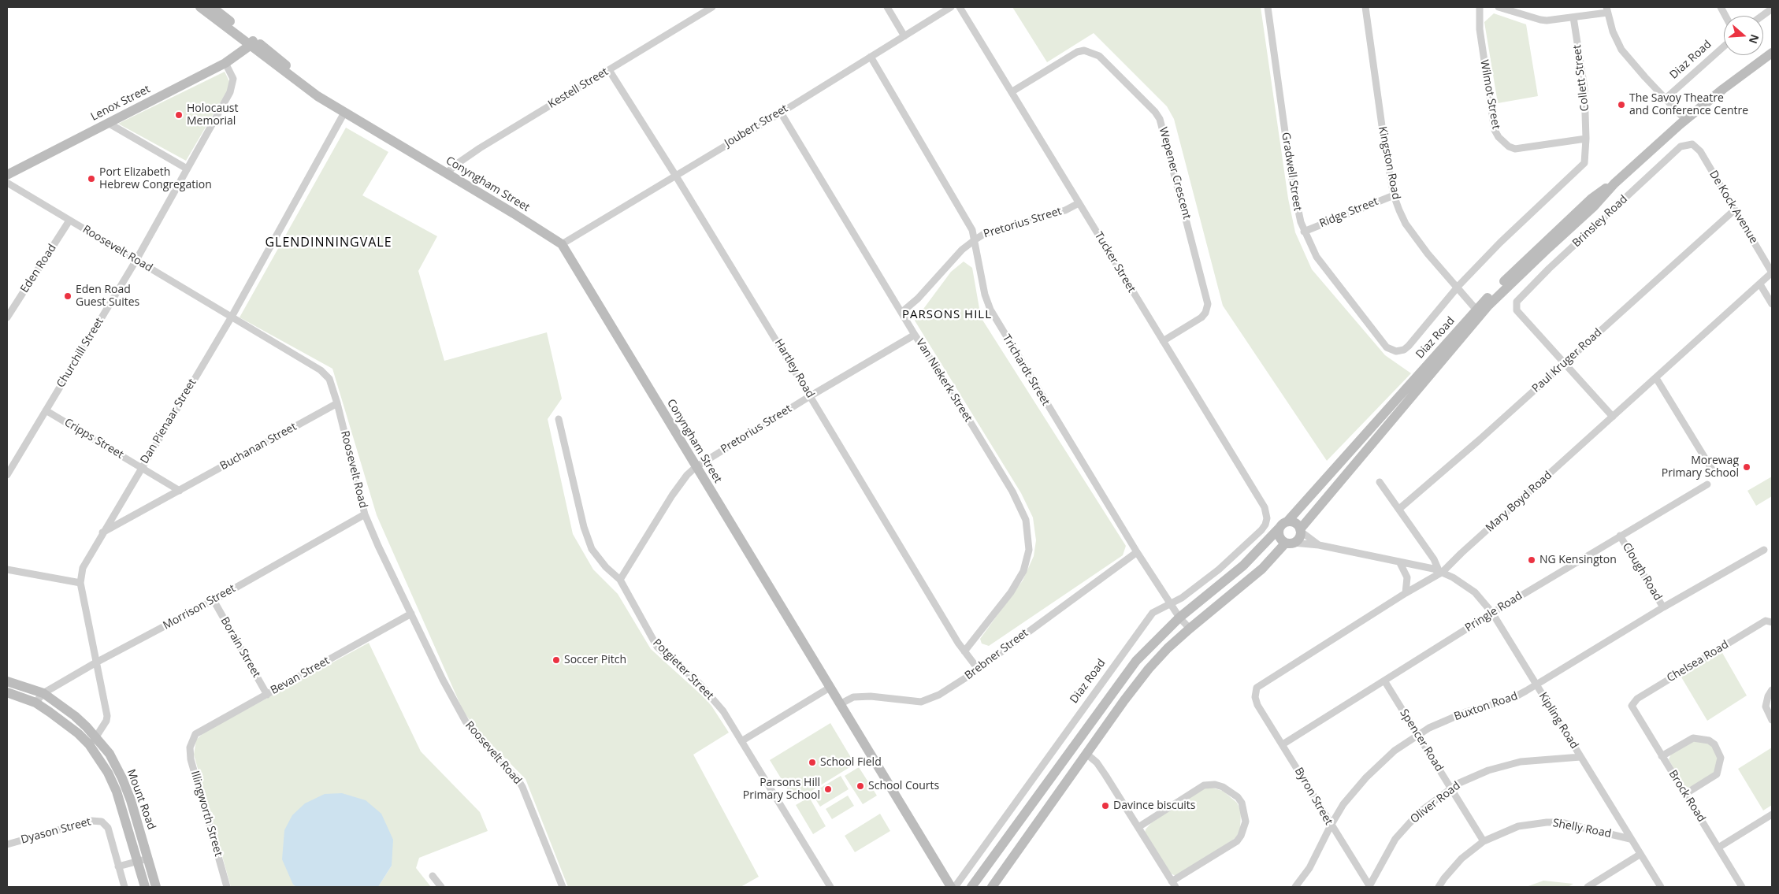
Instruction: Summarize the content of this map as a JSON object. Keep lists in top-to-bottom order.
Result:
{
  "streets": {
    "street": [
      "Diaz Road",
      "Collett Street",
      "Kestell Street",
      "Wilmot Street",
      "Lenox Street",
      "Joubert Street",
      "Kingston Road",
      "Gradwell Street",
      "Wepener Crescent",
      "Conyngham Street",
      "De Kock Avenue",
      "Ridge Street",
      "Brinsley Road",
      "Pretorius Street",
      "Roosevelt Road",
      "Tucker Street",
      "Eden Road",
      "Churchill Street",
      "Paul Kruger Road",
      "Hartley Road",
      "Trichardt Street",
      "Van Niekerk Street",
      "Dan Pienaar Street",
      "Cripps Street",
      "Buchanan Street",
      "Mary Boyd Road",
      "Clough Road",
      "Morrison Street",
      "Pringle Road",
      "Borain Street",
      "Brebner Street",
      "Chelsea Road",
      "Potgieter Street",
      "Bevan Street",
      "Buxton Road",
      "Kipling Road",
      "Spencer Road",
      "Byron Street",
      "Brock Road",
      "Mount Road",
      "Oliver Road",
      "Illingworth Street",
      "Shelly Road",
      "Dyason Street"
    ]
  },
  "crossings": [
    ["Diaz Road", "Collett Street"],
    ["Diaz Road", "Wilmot Street"],
    ["Diaz Road", "Kingston Road"],
    ["Diaz Road", "Gradwell Street"],
    ["Diaz Road", "Tucker Street"],
    ["Diaz Road", "Trichardt Street"],
    ["Diaz Road", "Kipling Road"],
    ["Collett Street", "Wilmot Street"],
    ["Kestell Street", "Conyngham Street"],
    ["Kestell Street", "Hartley Road"],
    ["Lenox Street", "Conyngham Street"],
    ["Lenox Street", "Churchill Street"],
    ["Joubert Street", "Conyngham Street"],
    ["Joubert Street", "Hartley Road"],
    ["Joubert Street", "Trichardt Street"],
    ["Joubert Street", "Van Niekerk Street"],
    ["Kingston Road", "Ridge Street"],
    ["Gradwell Street", "Ridge Street"],
    ["Wepener Crescent", "Tucker Street"],
    ["Conyngham Street", "Pretorius Street"],
    ["Conyngham Street", "Dan Pienaar Street"],
    ["Conyngham Street", "Brebner Street"],
    ["De Kock Avenue", "Brinsley Road"],
    ["De Kock Avenue", "Paul Kruger Road"],
    ["De Kock Avenue", "Mary Boyd Road"],
    ["Brinsley Road", "Paul Kruger Road"],
    ["Pretorius Street", "Tucker Street"],
    ["Pretorius Street", "Hartley Road"],
    ["Pretorius Street", "Trichardt Street"],
    ["Pretorius Street", "Van Niekerk Street"],
    ["Pretorius Street", "Potgieter Street"],
    ["Roosevelt Road", "Eden Road"],
    ["Roosevelt Road", "Churchill Street"],
    ["Roosevelt Road", "Dan Pienaar Street"],
    ["Roosevelt Road", "Buchanan Street"],
    ["Roosevelt Road", "Morrison Street"],
    ["Roosevelt Road", "Bevan Street"],
    ["Churchill Street", "Cripps Street"],
    ["Hartley Road", "Van Niekerk Street"],
    ["Hartley Road", "Brebner Street"],
    ["Trichardt Street", "Brebner Street"],
    ["Dan Pienaar Street", "Cripps Street"],
    ["Dan Pienaar Street", "Buchanan Street"],
    ["Dan Pienaar Street", "Morrison Street"],
    ["Dan Pienaar Street", "Mount Road"],
    ["Mary Boyd Road", "Kipling Road"],
    ["Mary Boyd Road", "Byron Street"],
    ["Clough Road", "Pringle Road"],
    ["Clough Road", "Buxton Road"],
    ["Morrison Street", "Borain Street"],
    ["Morrison Street", "Mount Road"],
    ["Pringle Road", "Kipling Road"],
    ["Pringle Road", "Spencer Road"],
    ["Pringle Road", "Byron Street"],
    ["Borain Street", "Bevan Street"],
    ["Chelsea Road", "Brock Road"],
    ["Bevan Street", "Illingworth Street"],
    ["Buxton Road", "Kipling Road"],
    ["Buxton Road", "Spencer Road"],
    ["Buxton Road", "Byron Street"],
    ["Kipling Road", "Oliver Road"],
    ["Kipling Road", "Shelly Road"],
    ["Spencer Road", "Oliver Road"],
    ["Spencer Road", "Shelly Road"],
    ["Byron Street", "Oliver Road"]
  ],
  "districts": ["GLENDINNINGVALE", "PARSONS HILL"],
  "places": [
    "The Savoy Theatre and Conference Centre",
    "Holocaust Memorial",
    "Port Elizabeth Hebrew Congregation",
    "Eden Road Guest Suites",
    "Morewag Primary School",
    "NG Kensington",
    "Soccer Pitch",
    "School Field",
    "School Courts",
    "Parsons Hill Primary School",
    "Davince biscuits"
  ],
  "north": "right"
}
